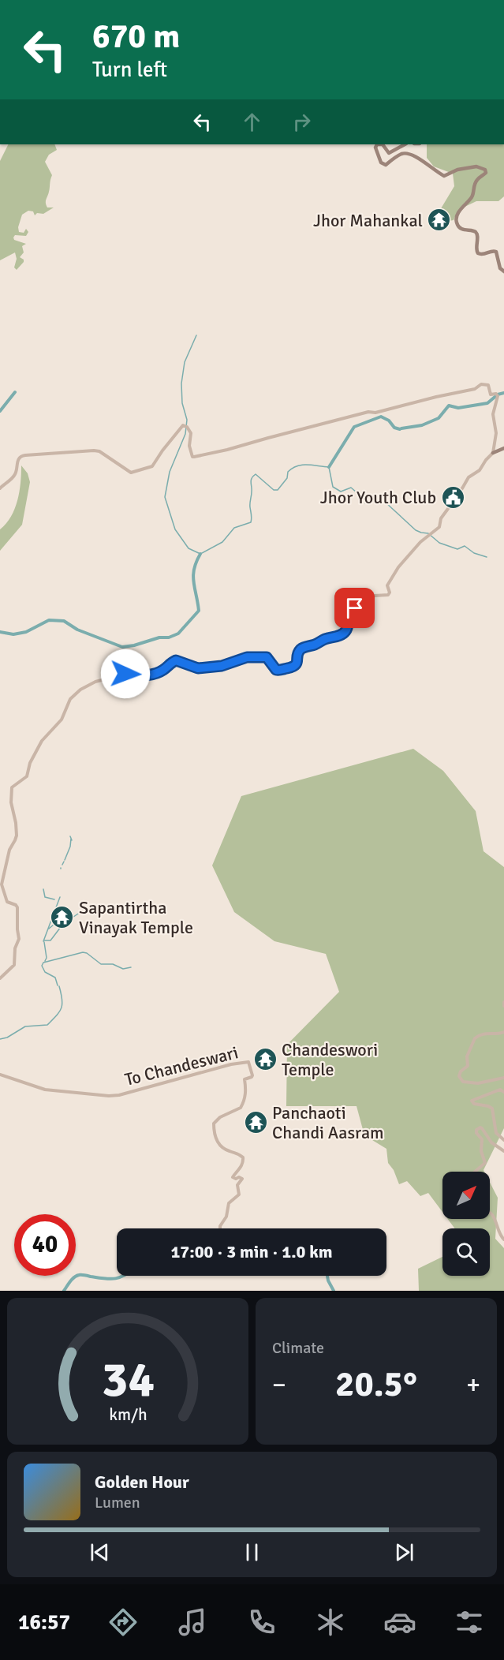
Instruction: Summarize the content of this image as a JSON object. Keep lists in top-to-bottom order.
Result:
{
  "streets": {
    "street": ["To Chandeswari"]
  },
  "places": {
    "temple": [
      "Jhor Mahankal",
      "Sapantirtha Vinayak Temple",
      "Chandeswori Temple",
      "Panchaoti Chandi Aasram"
    ],
    "public building": ["Jhor Youth Club"]
  },
  "north": "top right",
  "page": {
    "turn": ["670 m", "Turn left"],
    "limit": "40",
    "trip": "17:00 · 3 min · 1.0 km",
    "tile": "Climate",
    "heat": ["−", "20.5°", "+"],
    "song": ["Golden Hour", "Lumen"],
    "tabs": "16:57",
    "gauge": ["34", "km/h"]
  }
}
